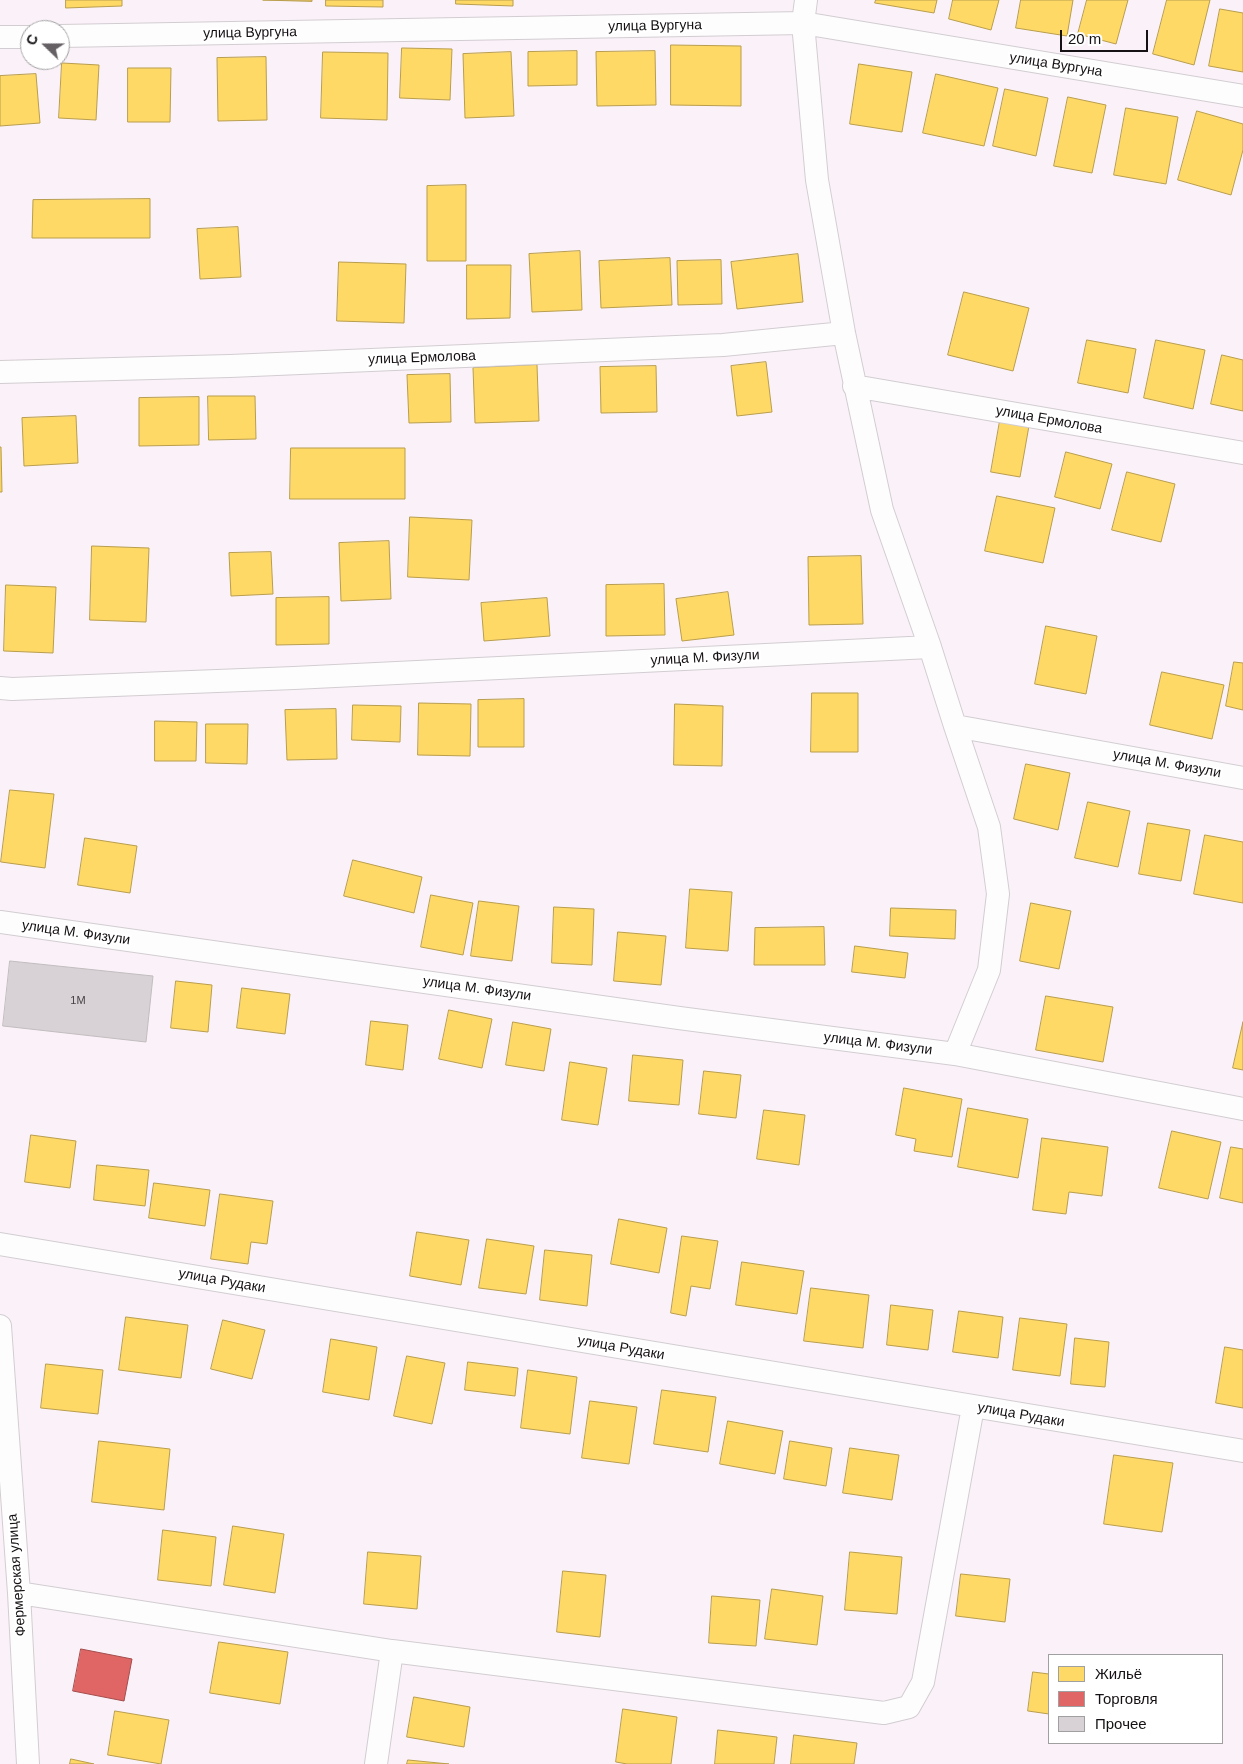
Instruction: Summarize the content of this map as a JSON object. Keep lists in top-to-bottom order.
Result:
{
  "streets": {
    "street": [
      "улица Вургуна",
      "улица Ермолова",
      "улица М. Физули",
      "улица Рудаки",
      "Фермерская улица"
    ]
  },
  "house_numbers": ["1М"],
  "legend": ["Жильё", "Торговля", "Прочее"],
  "scale_bar": "20 m",
  "north": "left"
}
